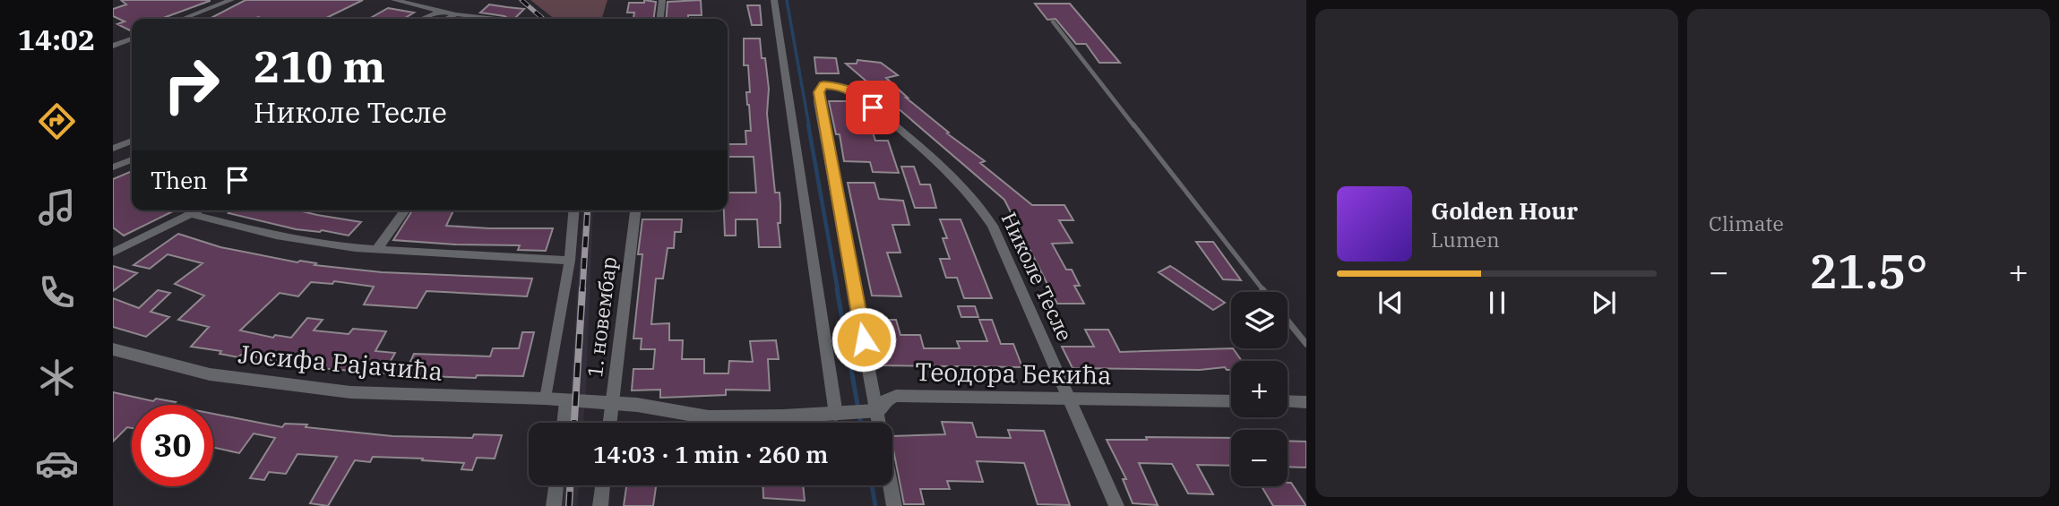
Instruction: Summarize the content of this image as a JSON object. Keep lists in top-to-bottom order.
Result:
{
  "streets": {
    "street": [
      "Николе Тесле",
      "1. новембар",
      "Јосифа Рајачића",
      "Теодора Бекића"
    ]
  },
  "crossings": [
    ["Николе Тесле", "Теодора Бекића"],
    ["1. новембар", "Јосифа Рајачића"],
    ["1. новембар", "Теодора Бекића"],
    ["Јосифа Рајачића", "Теодора Бекића"]
  ],
  "page": {
    "tabs": "14:02",
    "tile": "Climate",
    "turn": ["210 m", "Николе Тесле"],
    "then": "Then",
    "song": ["Golden Hour", "Lumen"],
    "heat": ["−", "21.5°", "+"],
    "map_buttons": ["+", "−"],
    "limit": "30",
    "trip": "14:03 · 1 min · 260 m"
  }
}
